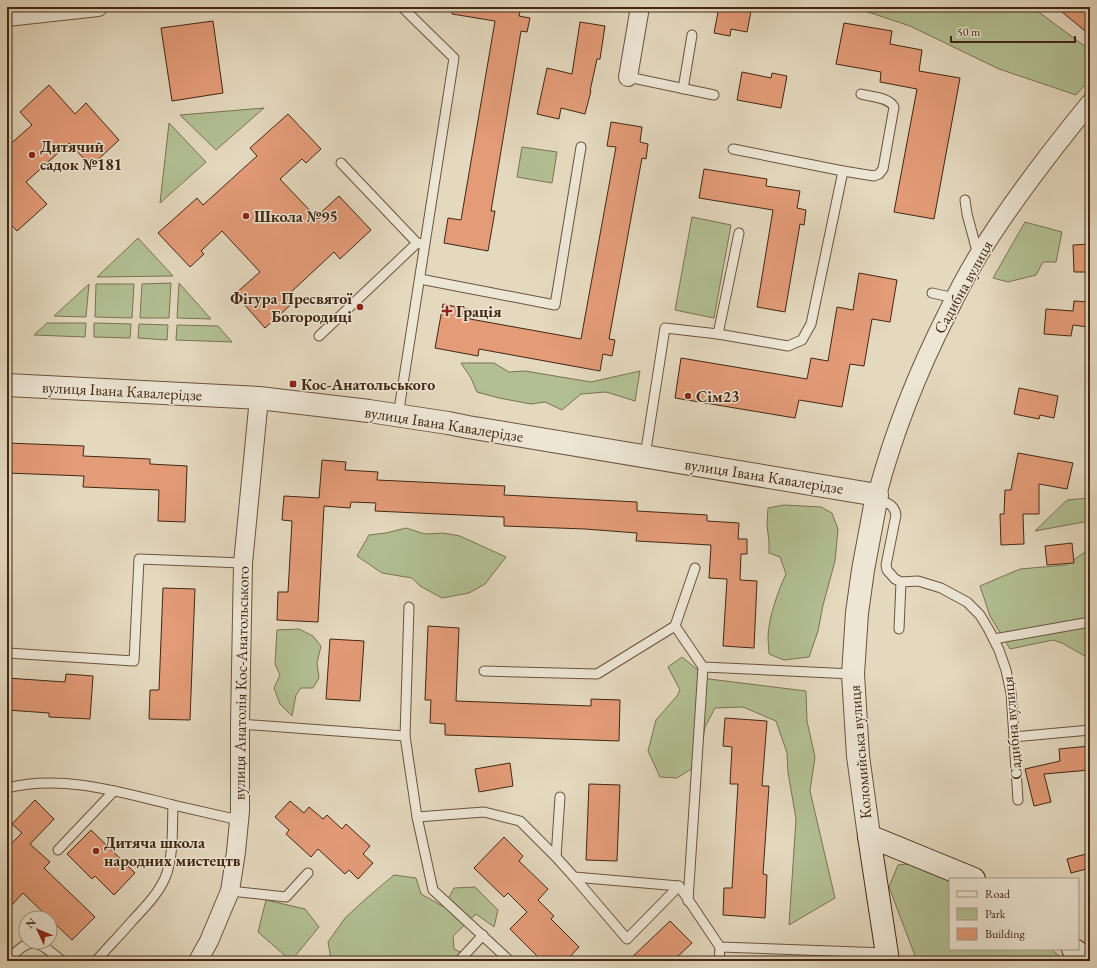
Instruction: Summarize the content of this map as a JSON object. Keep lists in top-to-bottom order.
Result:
{
  "streets": {
    "street": [
      "Садибна вулиця",
      "вулиця Івана Кавалерідзе",
      "вулиця Анатолія Кос-Анатольського",
      "Коломийська вулиця"
    ]
  },
  "crossings": [
    ["Садибна вулиця", "вулиця Івана Кавалерідзе"],
    ["Садибна вулиця", "Коломийська вулиця"],
    ["вулиця Івана Кавалерідзе", "вулиця Анатолія Кос-Анатольського"],
    ["вулиця Івана Кавалерідзе", "Коломийська вулиця"]
  ],
  "places": {
    "other": [
      "Дитячий садок №181",
      "Школа №95",
      "Фігура Пресвятої Богородиці",
      "Сім23",
      "Дитяча школа народних мистецтв"
    ],
    "health": ["Грація"],
    "transit": ["Кос-Анатольського"]
  },
  "legend": ["Road", "Park", "Building"],
  "scale_bar": "50 m",
  "north": "top left"
}
